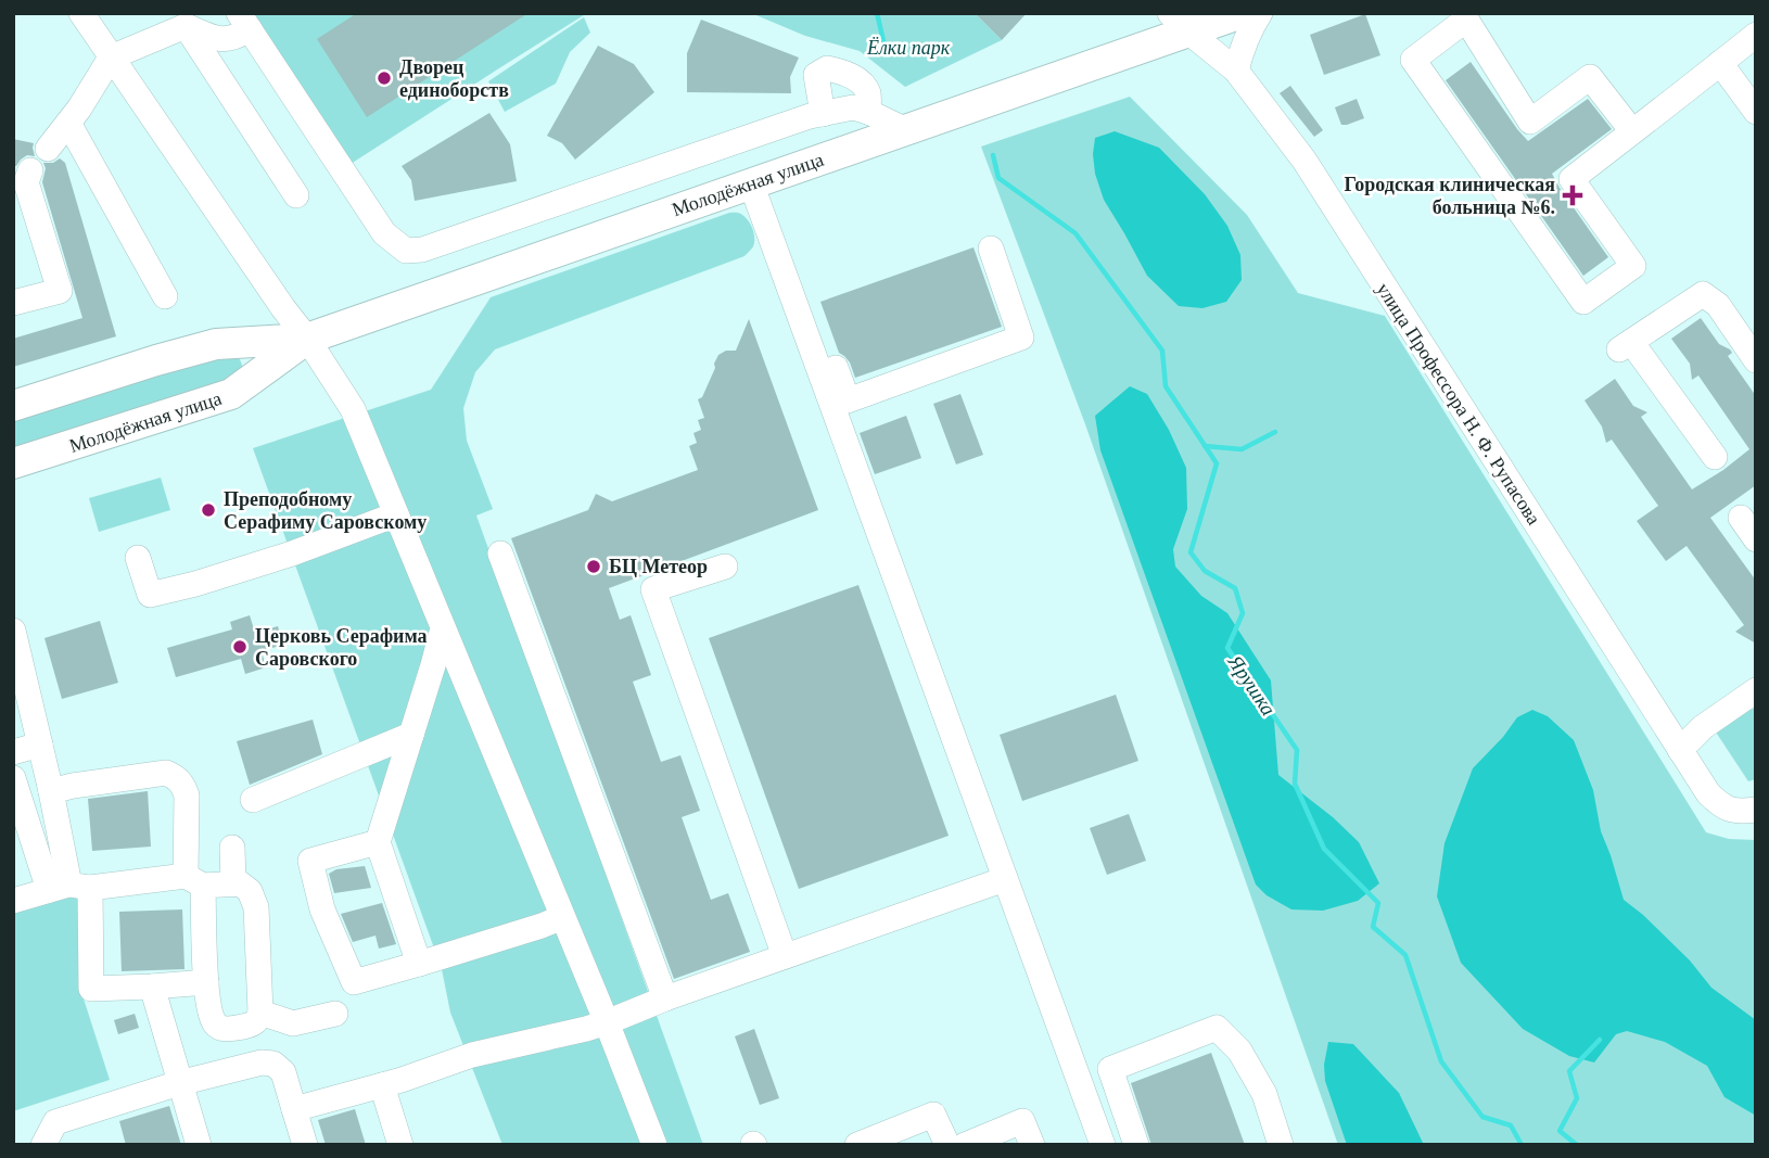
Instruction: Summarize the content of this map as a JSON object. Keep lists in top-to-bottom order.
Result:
{
  "streets": {
    "main road": ["Молодёжная улица"],
    "street": ["улица Профессора Н. Ф. Рупасова"]
  },
  "crossings": [
    ["Молодёжная улица", "улица Профессора Н. Ф. Рупасова"]
  ],
  "water": ["Ярушка"],
  "parks": ["Ёлки парк"],
  "places": {
    "other": [
      "Дворец единоборств",
      "Преподобному Серафиму Саровскому",
      "БЦ Метеор",
      "Церковь Серафима Саровского"
    ],
    "health": ["Городская клиническая больница №6."]
  }
}
